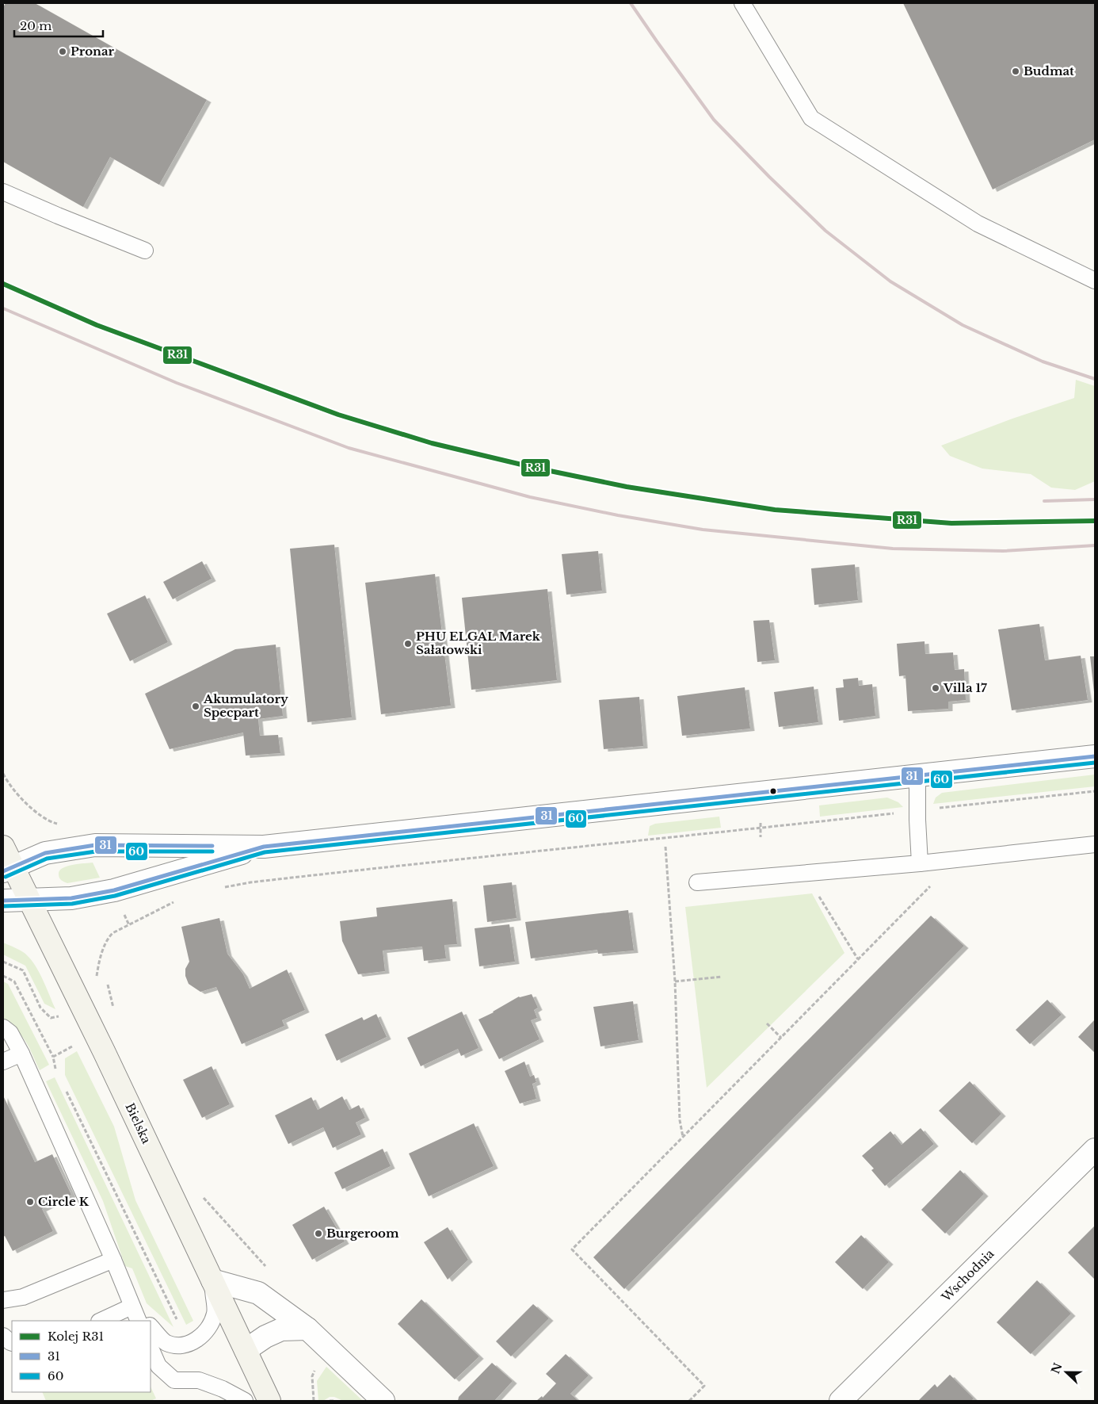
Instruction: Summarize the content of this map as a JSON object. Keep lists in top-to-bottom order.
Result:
{
  "streets": {
    "main road": ["Bielska"],
    "street": ["Wschodnia"]
  },
  "places": [
    "Pronar",
    "Budmat",
    "PHU ELGAL Marek Sałatowski",
    "Villa 17",
    "Akumulatory Specpart",
    "Circle K",
    "Burgeroom"
  ],
  "lines": ["rail line R31", "transit line 31", "transit line 60"],
  "legend": ["Kolej R31", "31", "60"],
  "scale_bar": "20 m",
  "north": "left"
}
